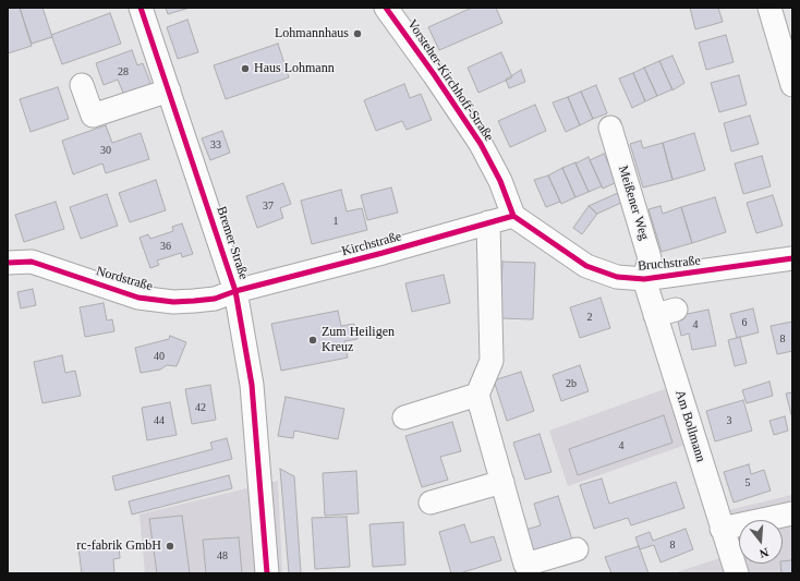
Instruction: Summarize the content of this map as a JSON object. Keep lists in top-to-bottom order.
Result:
{
  "streets": {
    "street": [
      "Vorsteher-Kirchhoff-Straße",
      "Meißener Weg",
      "Bremer Straße",
      "Kirchstraße",
      "Bruchstraße",
      "Nordstraße",
      "Am Bollmann"
    ]
  },
  "crossings": [
    ["Vorsteher-Kirchhoff-Straße", "Kirchstraße"],
    ["Vorsteher-Kirchhoff-Straße", "Bruchstraße"],
    ["Meißener Weg", "Bruchstraße"],
    ["Meißener Weg", "Am Bollmann"],
    ["Bremer Straße", "Kirchstraße"],
    ["Bremer Straße", "Nordstraße"],
    ["Kirchstraße", "Bruchstraße"],
    ["Kirchstraße", "Nordstraße"],
    ["Bruchstraße", "Am Bollmann"]
  ],
  "places": [
    "Lohmannhaus",
    "Haus Lohmann",
    "Zum Heiligen Kreuz",
    "rc-fabrik GmbH"
  ],
  "house_numbers": [
    "28",
    "33",
    "30",
    "37",
    "1",
    "36",
    "2",
    "6",
    "4",
    "8",
    "40",
    "2b",
    "42",
    "44",
    "3",
    "4",
    "5",
    "8",
    "48"
  ],
  "north": "bottom"
}
